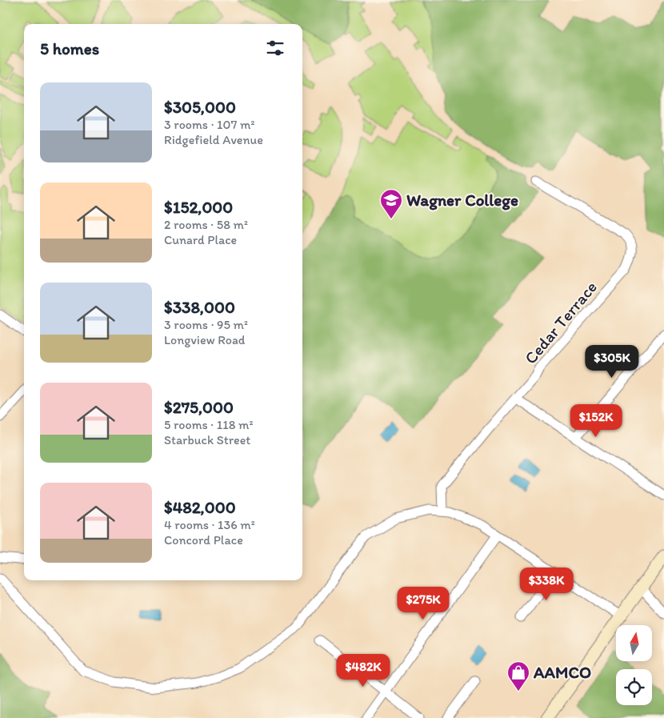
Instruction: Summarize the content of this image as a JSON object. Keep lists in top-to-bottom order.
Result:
{
  "streets": {
    "street": ["Cedar Terrace"]
  },
  "places": {
    "school or university": ["Wagner College"],
    "shop": ["AAMCO"]
  },
  "north": "top",
  "page": {
    "heading": "5 homes",
    "list": [
      {
        "name": "$305,000",
        "note": "3 rooms · 107 m² · Ridgefield Avenue"
      },
      {
        "name": "$152,000",
        "note": "2 rooms · 58 m² · Cunard Place"
      },
      {
        "name": "$338,000",
        "note": "3 rooms · 95 m² · Longview Road"
      },
      {
        "name": "$275,000",
        "note": "5 rooms · 118 m² · Starbuck Street"
      },
      {
        "name": "$482,000",
        "note": "4 rooms · 136 m² · Concord Place"
      }
    ],
    "price": [
      "$305K",
      "$152K",
      "$338K",
      "$275K",
      "$482K"
    ]
  }
}
